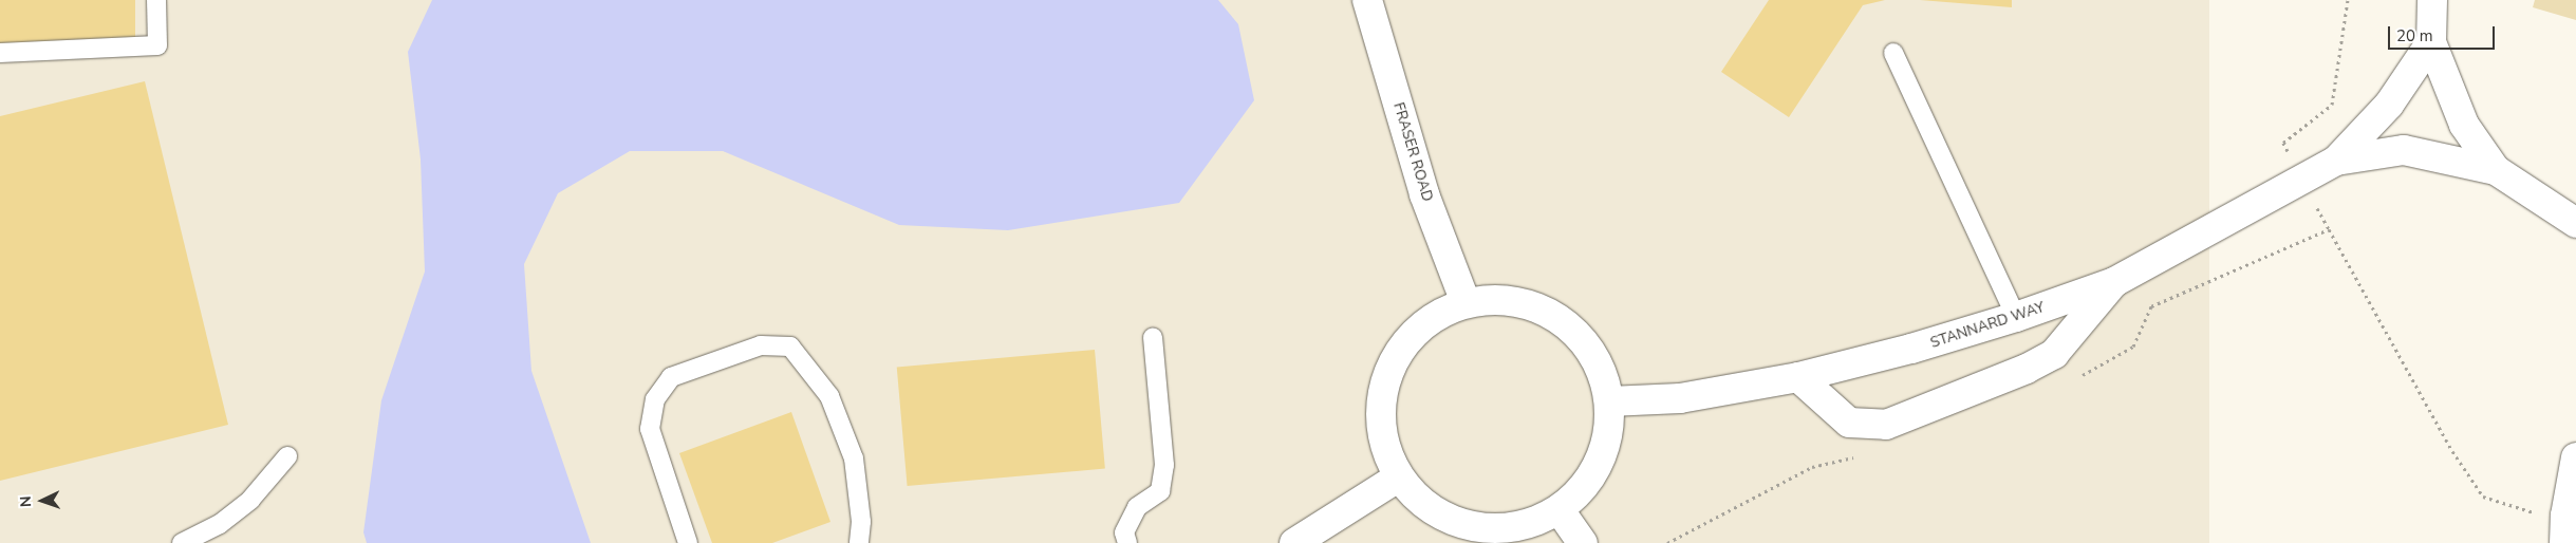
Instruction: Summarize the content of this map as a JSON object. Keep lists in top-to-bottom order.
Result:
{
  "streets": {
    "street": ["FRASER ROAD", "STANNARD WAY"]
  },
  "scale_bar": "20 m",
  "north": "left"
}
